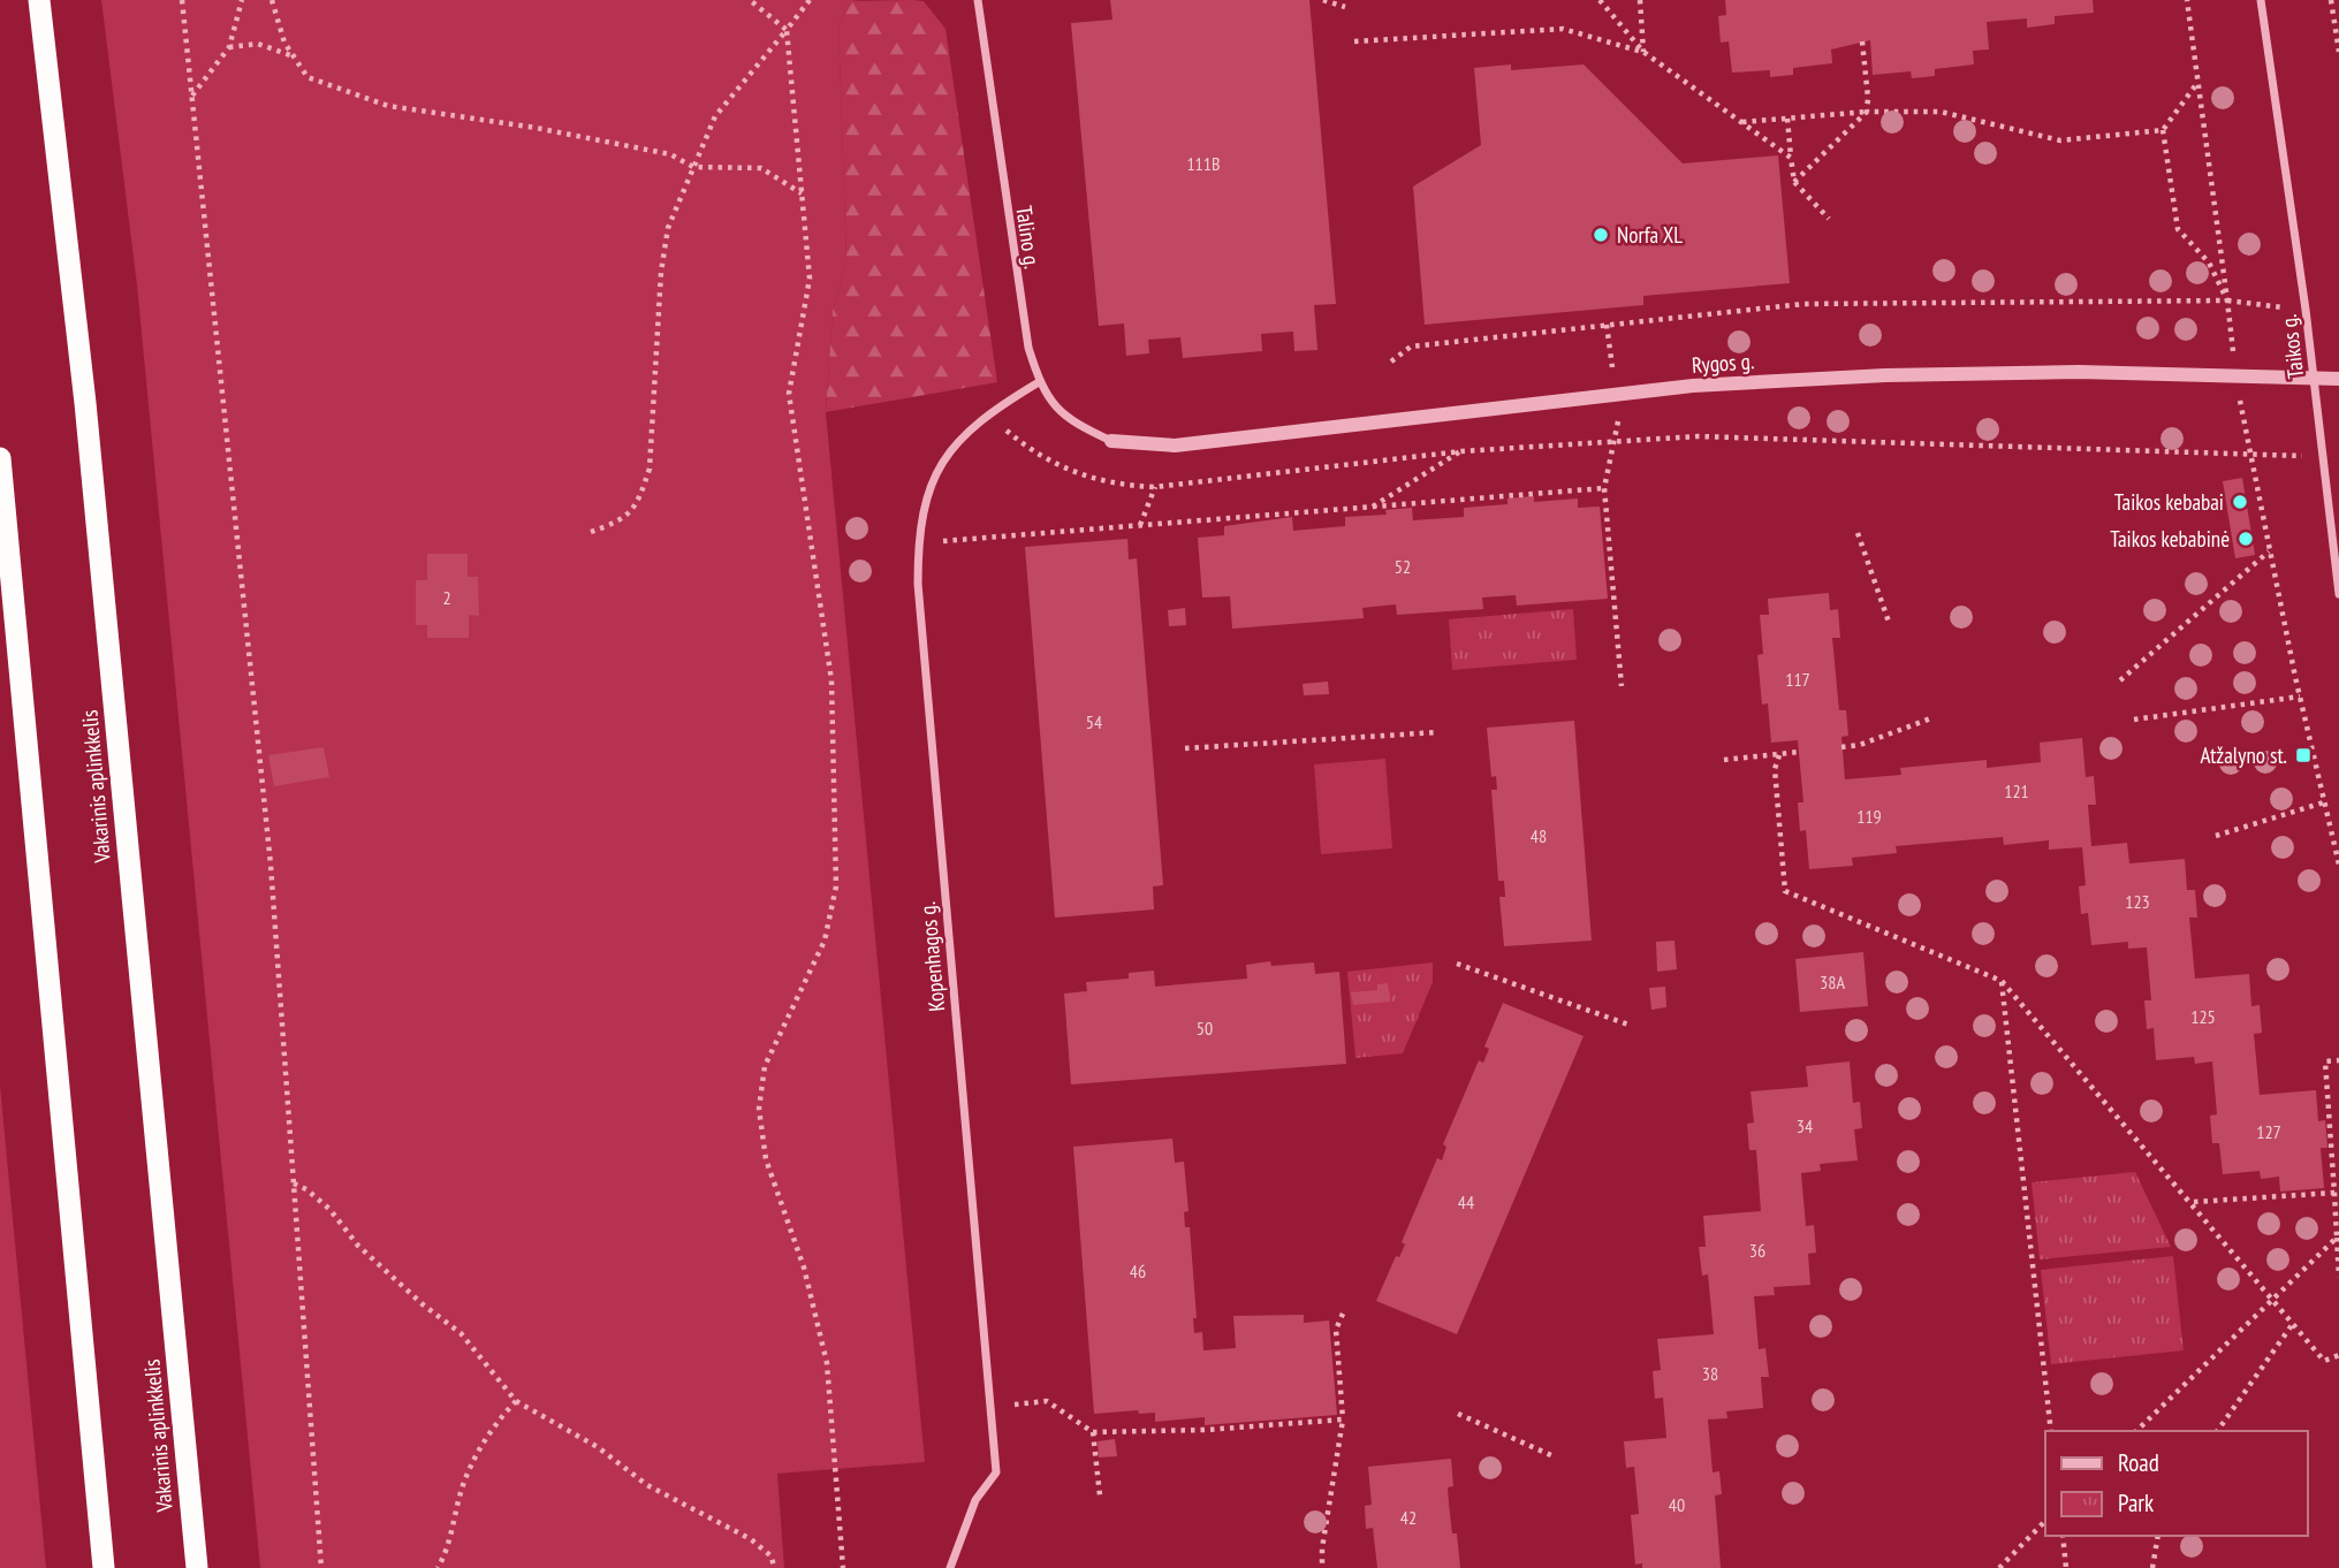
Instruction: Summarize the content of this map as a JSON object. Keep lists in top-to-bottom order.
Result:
{
  "streets": {
    "highway": ["Vakarinis aplinkkelis"],
    "street": [
      "Talino g.",
      "Taikos g.",
      "Rygos g.",
      "Kopenhagos g."
    ]
  },
  "crossings": [
    ["Talino g.", "Rygos g."],
    ["Talino g.", "Kopenhagos g."],
    ["Taikos g.", "Rygos g."]
  ],
  "places": {
    "other": ["Norfa XL", "Taikos kebabai", "Taikos kebabinė"],
    "transit": ["Atžalyno st."]
  },
  "house_numbers": [
    "111B",
    "52",
    "2",
    "117",
    "54",
    "121",
    "119",
    "48",
    "123",
    "38A",
    "125",
    "50",
    "34",
    "127",
    "44",
    "36",
    "46",
    "38",
    "40",
    "42"
  ],
  "legend": ["Road", "Park"]
}
